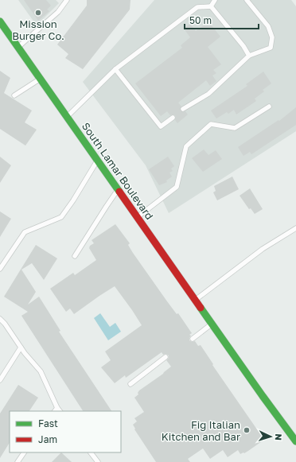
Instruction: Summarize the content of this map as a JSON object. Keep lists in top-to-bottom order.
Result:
{
  "streets": {
    "main road": ["South Lamar Boulevard"]
  },
  "places": ["Mission Burger Co.", "Fig Italian Kitchen and Bar"],
  "legend": ["Fast", "Jam"],
  "scale_bar": "50 m",
  "north": "right"
}
